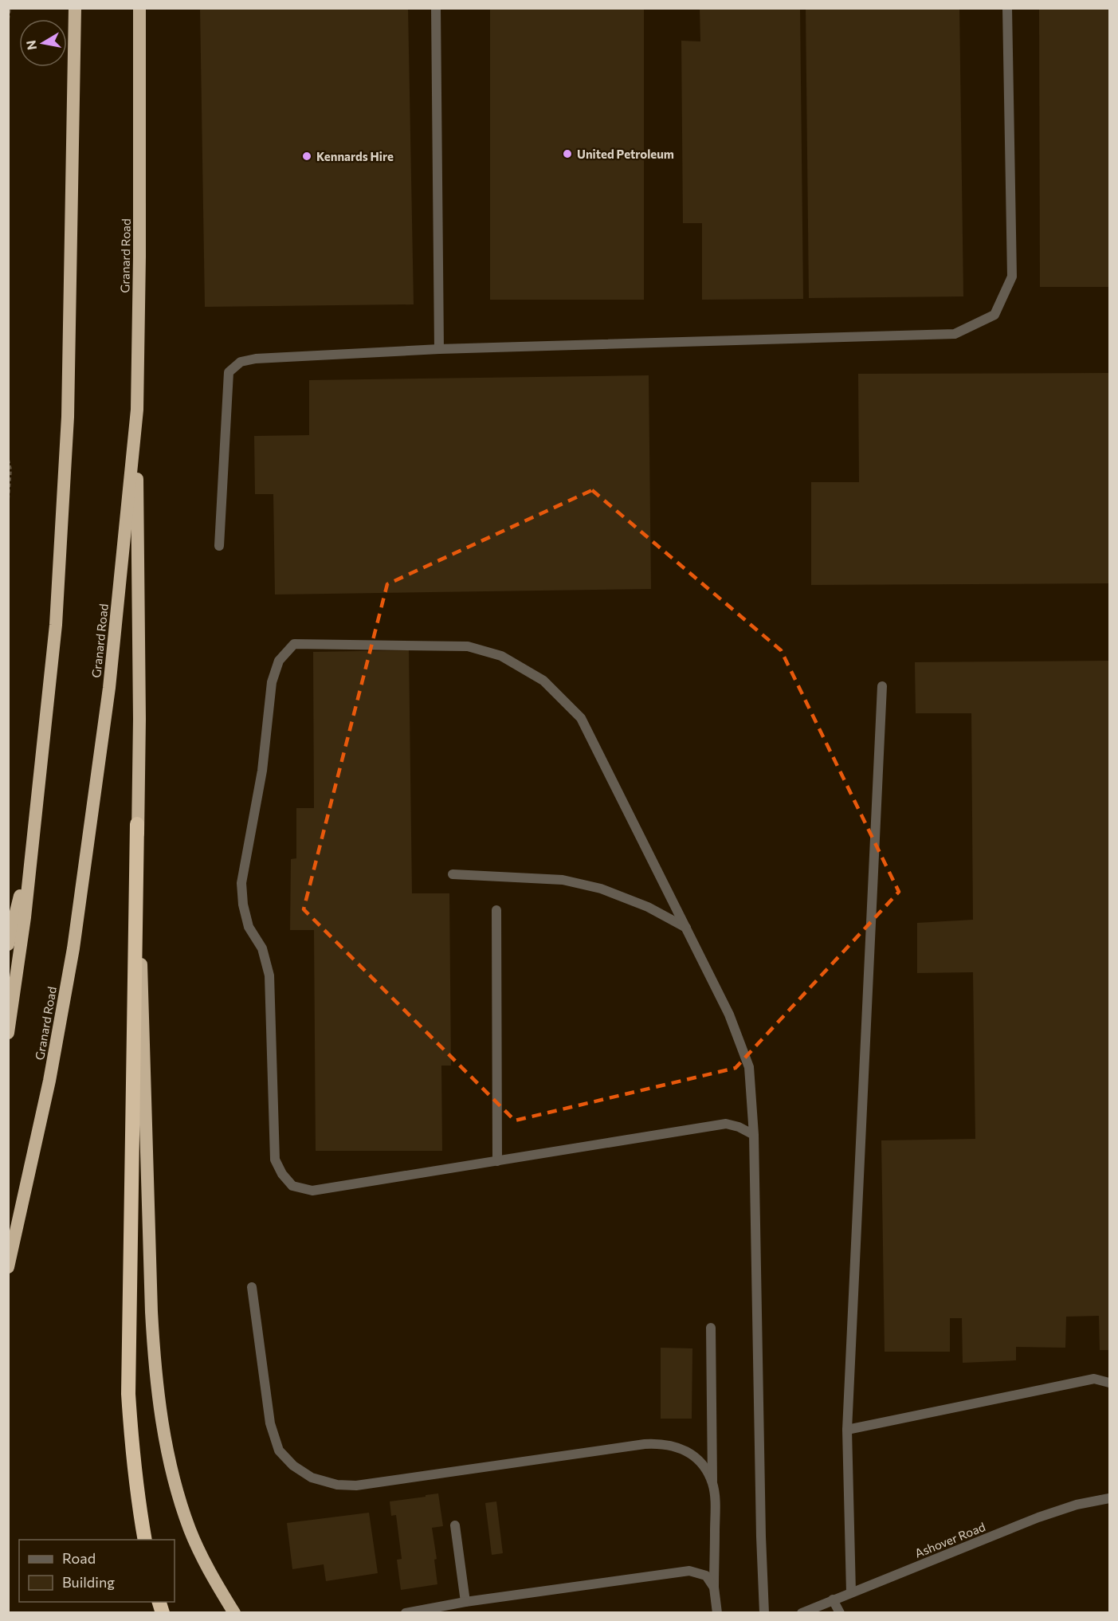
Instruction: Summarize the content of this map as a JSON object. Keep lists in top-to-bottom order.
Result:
{
  "streets": {
    "highway": ["Granard Road"],
    "street": ["Ashover Road"]
  },
  "places": ["United Petroleum", "Kennards Hire"],
  "legend": ["Road", "Building"],
  "north": "left"
}
